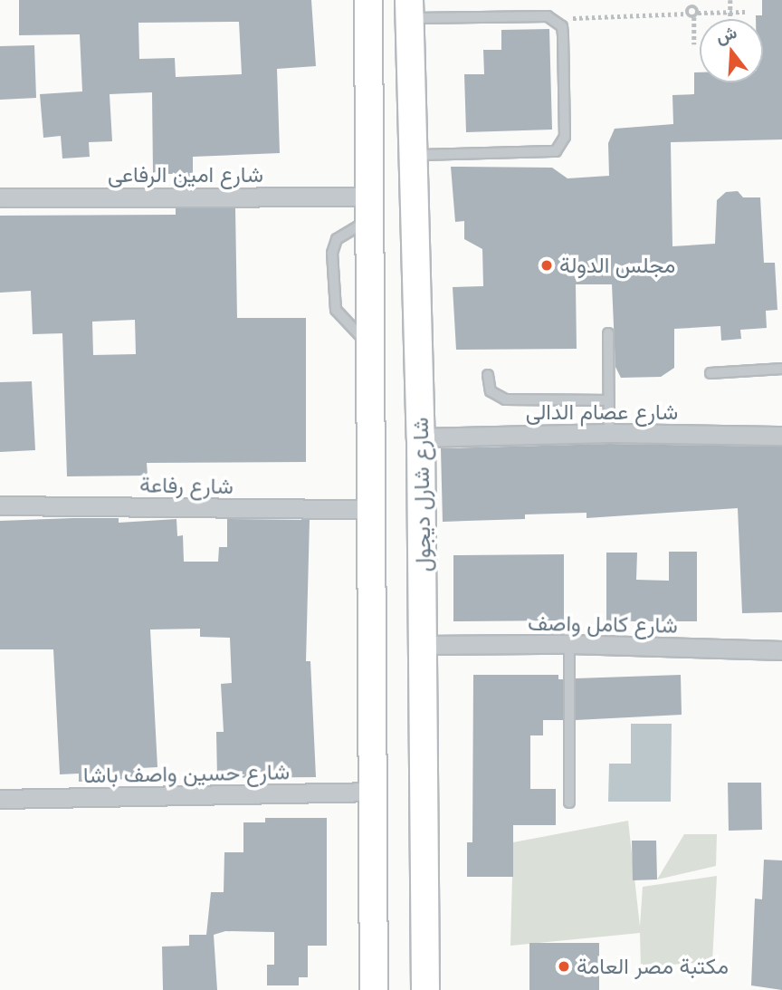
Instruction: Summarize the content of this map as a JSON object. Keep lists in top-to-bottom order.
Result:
{
  "streets": {
    "main road": ["شارع شارل ديجول"],
    "street": [
      "شارع امين الرفاعى",
      "شارع عصام الدالى",
      "شارع رفاعة",
      "شارع كامل واصف",
      "شارع حسين واصف باشا"
    ]
  },
  "crossings": [
    ["شارع عصام الدالى", "شارع شارل ديجول"],
    ["شارع شارل ديجول", "شارع كامل واصف"]
  ],
  "places": ["مجلس الدولة", "مكتبة مصر العامة"],
  "north": "top"
}
